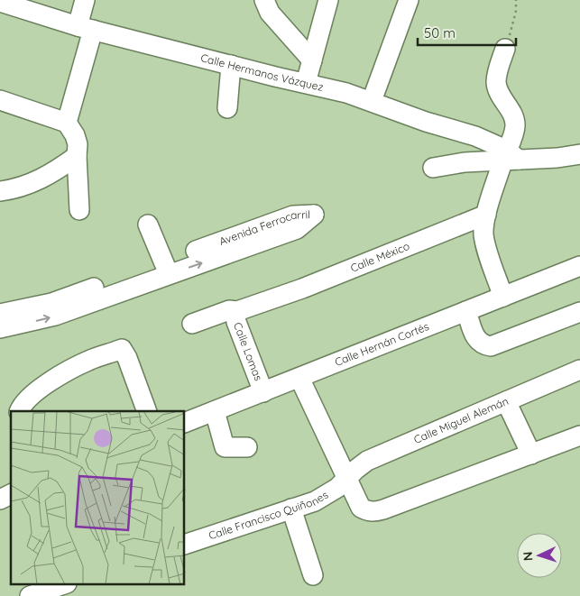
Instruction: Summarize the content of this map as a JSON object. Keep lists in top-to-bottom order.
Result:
{
  "streets": {
    "street": [
      "Calle Hermanos Vázquez",
      "Avenida Ferrocarril",
      "Calle México",
      "Calle Hernán Cortés",
      "Calle Lomas",
      "Calle Miguel Alemán",
      "Calle Francisco Quiñones"
    ]
  },
  "crossings": [
    ["Calle México", "Calle Lomas"],
    ["Calle Hernán Cortés", "Calle Lomas"],
    ["Calle Miguel Alemán", "Calle Francisco Quiñones"]
  ],
  "scale_bar": "50 m",
  "north": "left"
}
